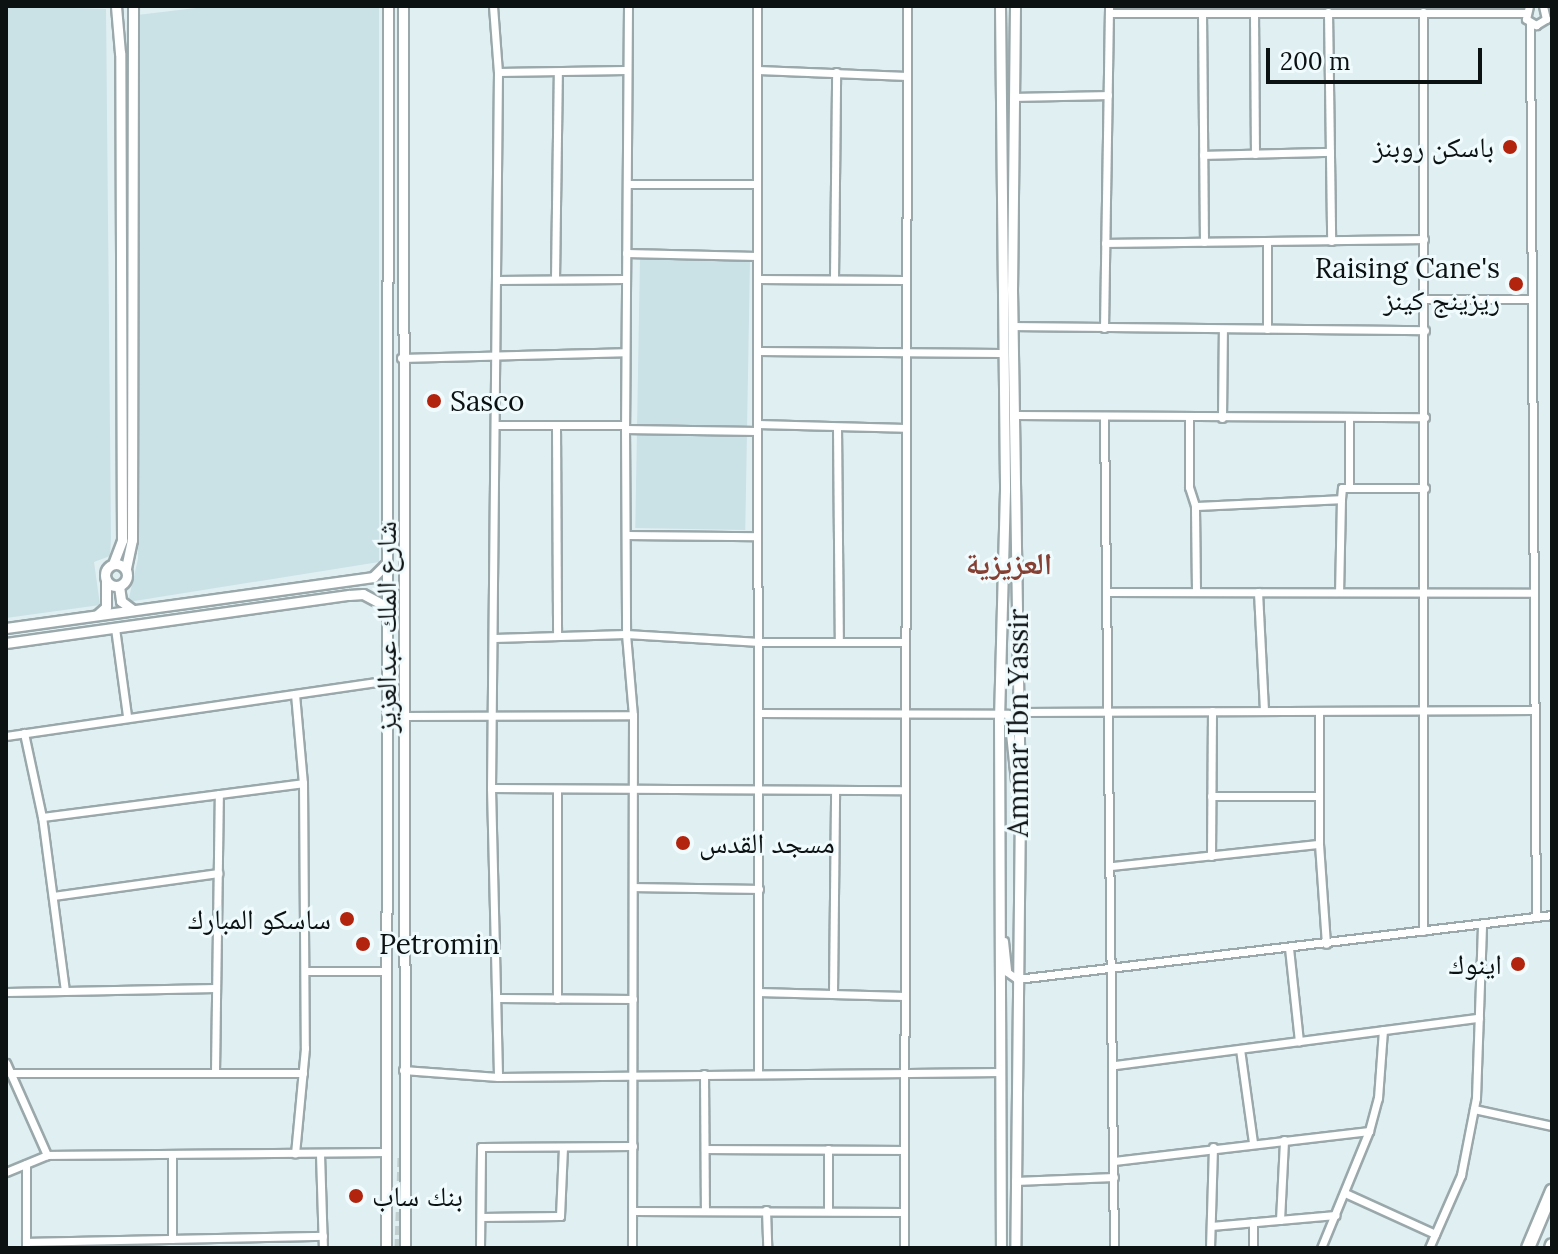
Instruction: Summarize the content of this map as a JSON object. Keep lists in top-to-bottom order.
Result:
{
  "streets": {
    "street": ["شارع الملك عبدالعزيز", "Ammar Ibn Yassir"]
  },
  "districts": ["العزيزية"],
  "places": [
    "باسكن روبنز",
    "Raising Cane's ريزينج كينز",
    "Sasco",
    "مسجد القدس",
    "ساسكو المبارك",
    "Petromin",
    "اينوك",
    "بنك ساب"
  ],
  "scale_bar": "200 m"
}
